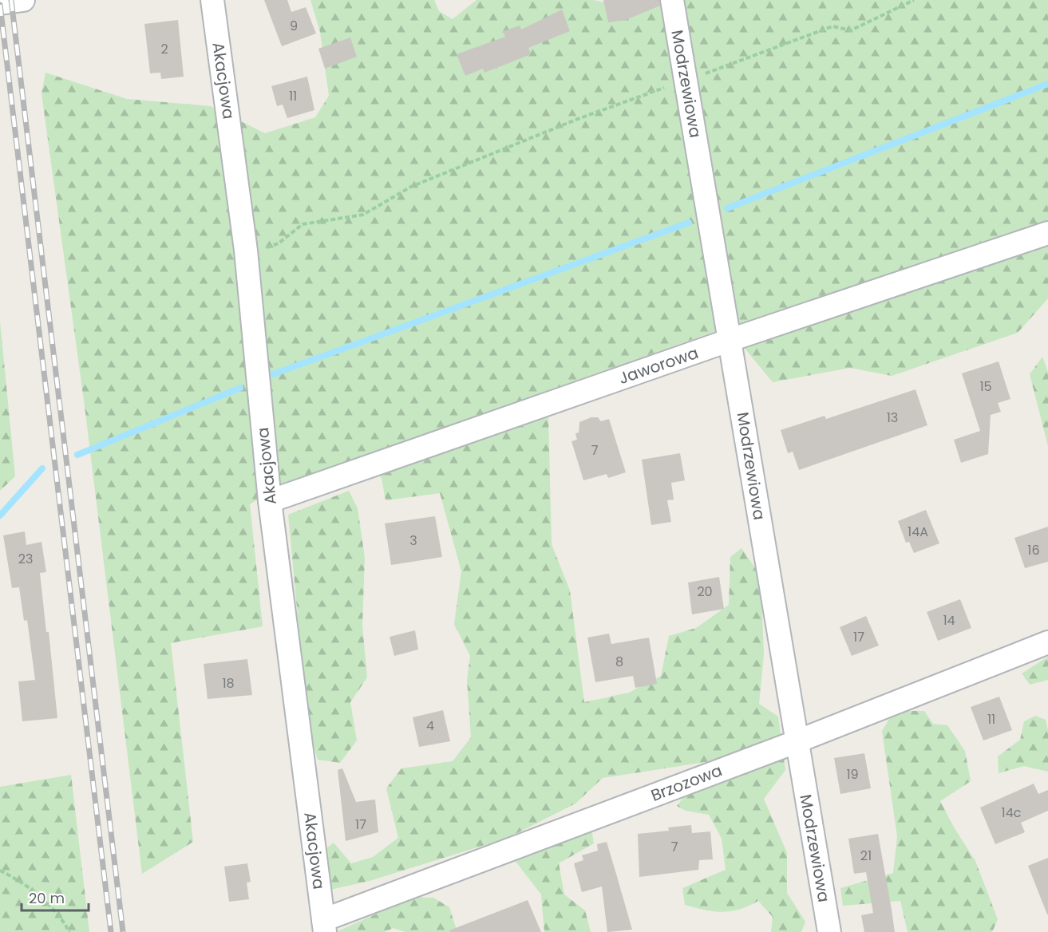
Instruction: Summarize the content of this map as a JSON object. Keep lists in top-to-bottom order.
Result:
{
  "streets": {
    "street": [
      "Akacjowa",
      "Modrzewiowa",
      "Jaworowa",
      "Brzozowa"
    ]
  },
  "crossings": [
    ["Akacjowa", "Jaworowa"],
    ["Akacjowa", "Brzozowa"],
    ["Modrzewiowa", "Jaworowa"],
    ["Modrzewiowa", "Brzozowa"]
  ],
  "house_numbers": [
    "9",
    "2",
    "11",
    "15",
    "13",
    "7",
    "14A",
    "3",
    "16",
    "23",
    "20",
    "14",
    "17",
    "8",
    "18",
    "11",
    "4",
    "19",
    "14c",
    "17",
    "7",
    "21"
  ],
  "scale_bar": "20 m"
}
